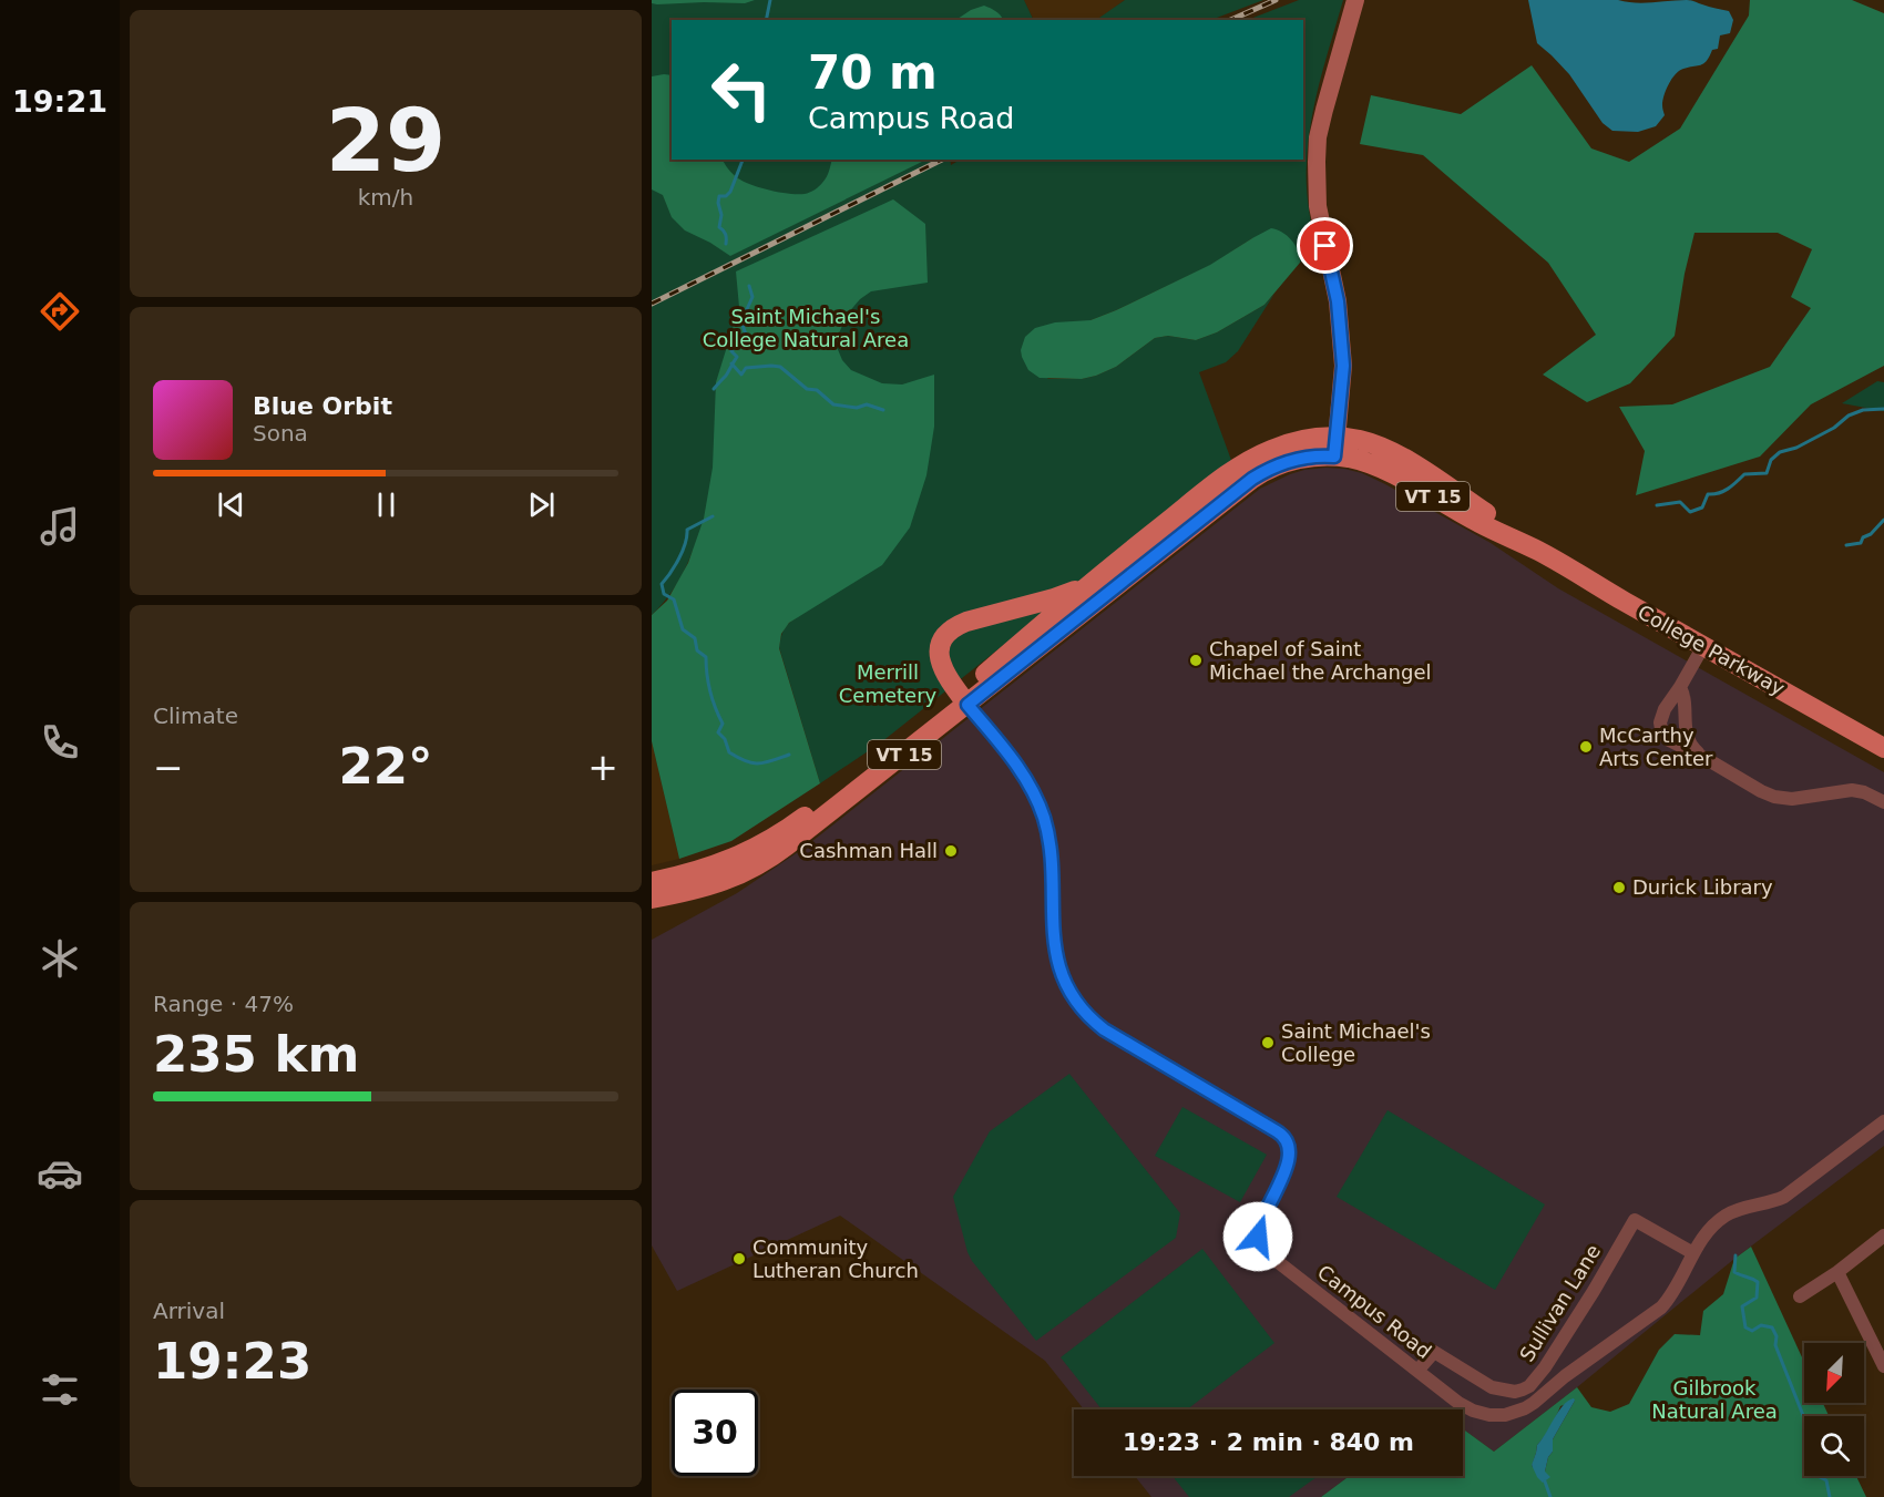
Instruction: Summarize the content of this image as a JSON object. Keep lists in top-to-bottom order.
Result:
{
  "streets": {
    "main road": ["VT 15", "College Parkway"],
    "street": ["Sullivan Lane", "Campus Road"]
  },
  "crossings": [
    ["College Parkway", "Campus Road"],
    ["Sullivan Lane", "Campus Road"]
  ],
  "parks": ["Saint Michael's College Natural Area", "Merrill Cemetery", "Gilbrook Natural Area"],
  "places": [
    "Chapel of Saint Michael the Archangel",
    "McCarthy Arts Center",
    "Cashman Hall",
    "Durick Library",
    "Saint Michael's College",
    "Community Lutheran Church"
  ],
  "north": "bottom left",
  "page": {
    "tabs": "19:21",
    "tile": [
      ["29", "km/h"],
      "Climate",
      ["Range · 47%", "235 km"],
      ["Arrival", "19:23"]
    ],
    "turn": ["70 m", "Campus Road"],
    "song": ["Blue Orbit", "Sona"],
    "heat": ["−", "22°", "+"],
    "limit": "30",
    "trip": "19:23 · 2 min · 840 m"
  }
}
